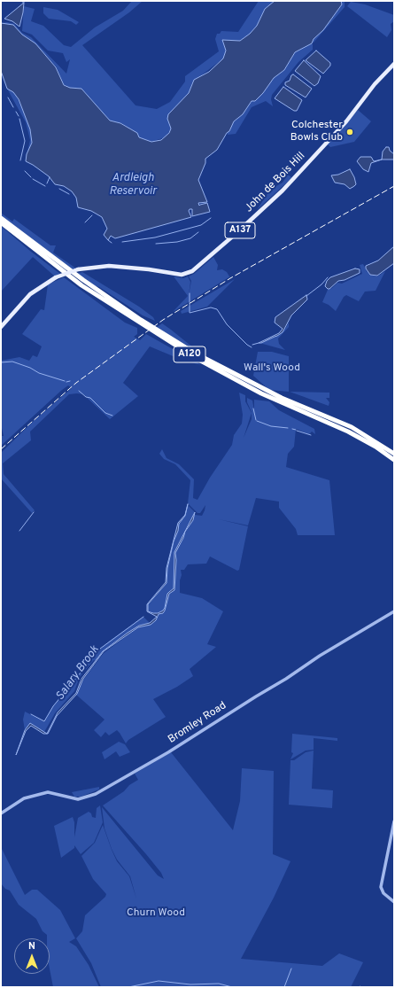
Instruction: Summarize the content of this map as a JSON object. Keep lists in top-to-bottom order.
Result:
{
  "streets": {
    "highway": ["A120"],
    "main road": ["John de Bois Hill", "A137"],
    "street": ["Bromley Road"]
  },
  "water": ["Ardleigh Reservoir", "Salary Brook"],
  "parks": ["Wall's Wood", "Churn Wood"],
  "places": ["Colchester Bowls Club"],
  "north": "top"
}
